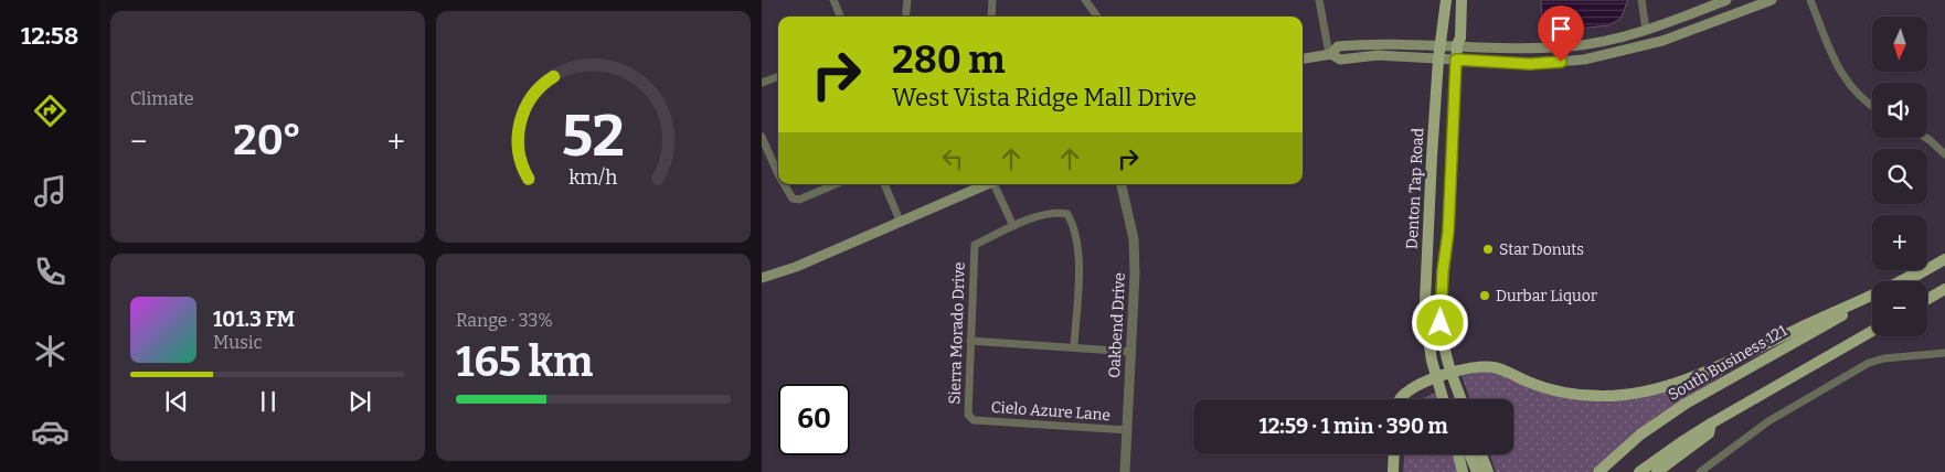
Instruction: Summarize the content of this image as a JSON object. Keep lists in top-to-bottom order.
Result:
{
  "streets": {
    "main road": ["Denton Tap Road", "South Business 121"],
    "street": ["Oakbend Drive", "Sierra Morado Drive", "Cielo Azure Lane"]
  },
  "crossings": [
    ["Oakbend Drive", "Cielo Azure Lane"],
    ["Sierra Morado Drive", "Cielo Azure Lane"]
  ],
  "places": ["Star Donuts", "Durbar Liquor"],
  "north": "bottom",
  "page": {
    "tabs": "12:58",
    "tile": [
      "Climate",
      ["Range · 33%", "165 km"]
    ],
    "map_buttons": ["+", "−"],
    "turn": ["280 m", "West Vista Ridge Mall Drive"],
    "heat": ["−", "20°", "+"],
    "song": ["101.3 FM", "Music"],
    "limit": "60",
    "trip": "12:59 · 1 min · 390 m",
    "gauge": ["52", "km/h"]
  }
}
